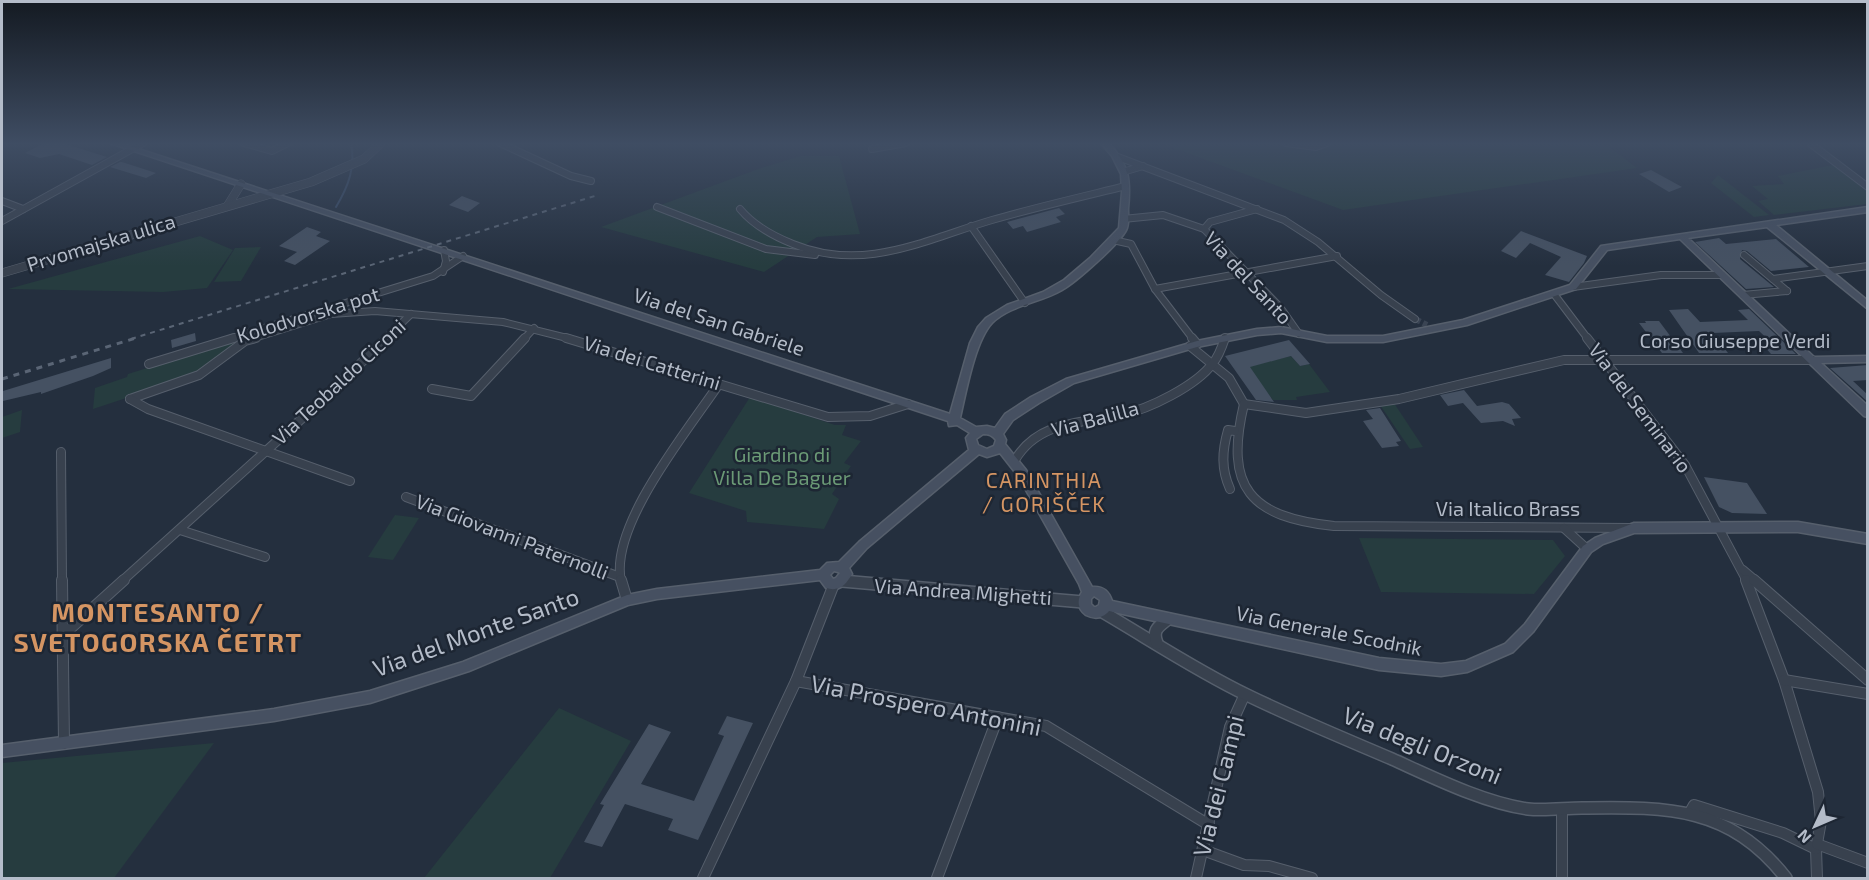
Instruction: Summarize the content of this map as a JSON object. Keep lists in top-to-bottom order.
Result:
{
  "streets": {
    "main road": [
      "Via del San Gabriele",
      "Corso Giuseppe Verdi",
      "Via Italico Brass",
      "Via Generale Scodnik",
      "Via del Monte Santo",
      "Via degli Orzoni"
    ],
    "street": [
      "Prvomajska ulica",
      "Via del Santo",
      "Kolodvorska pot",
      "Via dei Catterini",
      "Via Teobaldo Ciconi",
      "Via del Seminario",
      "Via Balilla",
      "Via Giovanni Paternolli",
      "Via Andrea Mighetti",
      "Via Prospero Antonini",
      "Via dei Campi"
    ]
  },
  "crossings": [
    ["Prvomajska ulica", "Via del San Gabriele"],
    ["Kolodvorska pot", "Via del San Gabriele"],
    ["Via del San Gabriele", "Via dei Catterini"],
    ["Corso Giuseppe Verdi", "Via del Seminario"],
    ["Corso Giuseppe Verdi", "Via Italico Brass"],
    ["Via dei Catterini", "Via Teobaldo Ciconi"],
    ["Via del Seminario", "Via Italico Brass"],
    ["Via Italico Brass", "Via Generale Scodnik"],
    ["Via Andrea Mighetti", "Via del Monte Santo"],
    ["Via Andrea Mighetti", "Via degli Orzoni"],
    ["Via Generale Scodnik", "Via degli Orzoni"],
    ["Via Prospero Antonini", "Via dei Campi"],
    ["Via degli Orzoni", "Via dei Campi"]
  ],
  "districts": ["CARINTHIA / GORIŠČEK", "MONTESANTO / SVETOGORSKA ČETRT"],
  "parks": ["Giardino di Villa De Baguer"],
  "north": "bottom left"
}
